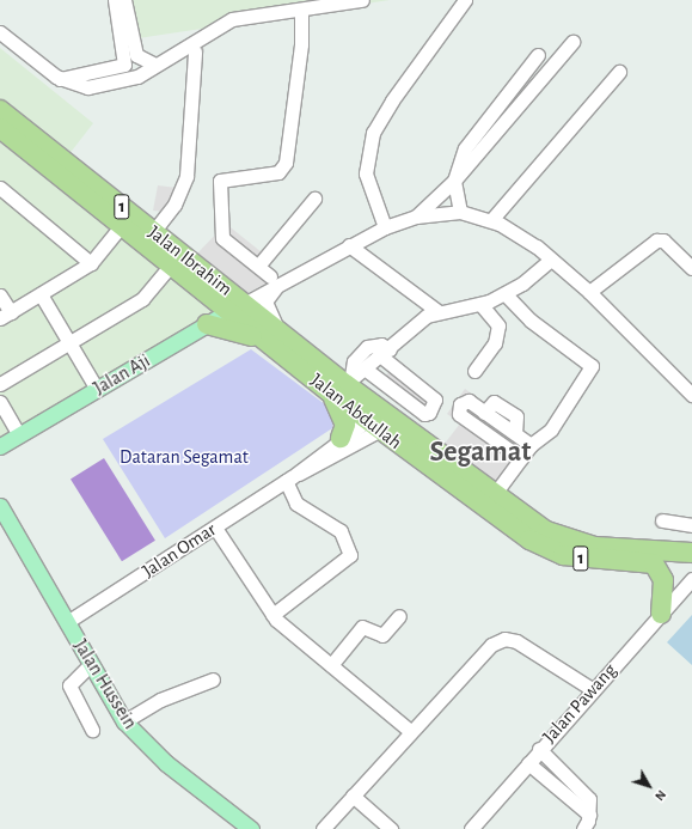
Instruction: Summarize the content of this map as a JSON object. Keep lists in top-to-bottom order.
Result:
{
  "streets": {
    "highway": ["1", "Jalan Ibrahim", "Jalan Abdullah"],
    "main road": ["Jalan Aji", "Jalan Hussein"],
    "street": ["Jalan Omar", "Jalan Pawang"]
  },
  "crossings": [
    ["1", "Jalan Abdullah"],
    ["Jalan Ibrahim", "Jalan Aji"],
    ["Jalan Ibrahim", "Jalan Abdullah"],
    ["Jalan Aji", "Jalan Abdullah"],
    ["Jalan Abdullah", "Jalan Omar"],
    ["Jalan Omar", "Jalan Hussein"]
  ],
  "districts": ["Segamat"],
  "parks": ["Dataran Segamat"],
  "north": "bottom right"
}
